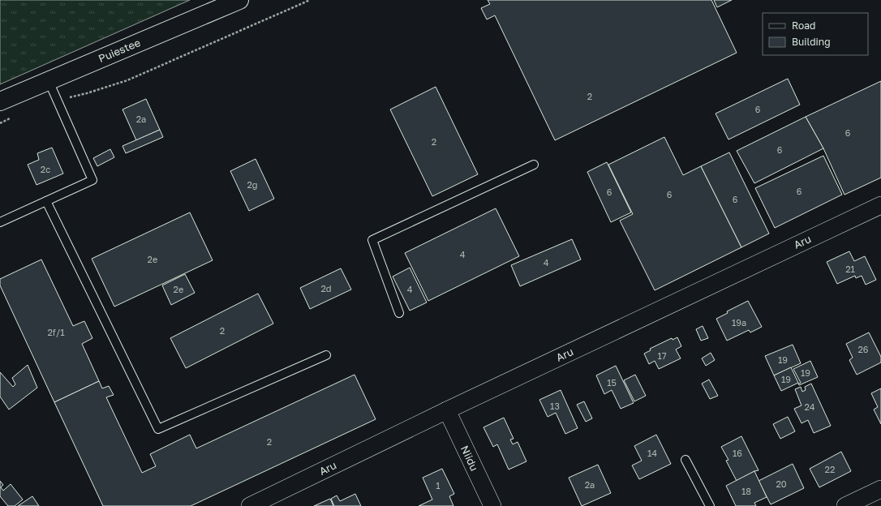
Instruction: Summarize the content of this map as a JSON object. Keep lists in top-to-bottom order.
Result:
{
  "streets": {
    "highway": ["Puiestee"],
    "street": ["Aru", "Niidu"]
  },
  "crossings": [
    ["Aru", "Niidu"]
  ],
  "house_numbers": [
    "2",
    "6",
    "2a",
    "6",
    "2",
    "6",
    "2c",
    "2g",
    "6",
    "6",
    "6",
    "6",
    "4",
    "2e",
    "4",
    "21",
    "2d",
    "2e",
    "4",
    "19a",
    "2",
    "2f/1",
    "26",
    "17",
    "19",
    "19",
    "19",
    "15",
    "13",
    "24",
    "2",
    "14",
    "16",
    "22",
    "20",
    "2a",
    "1",
    "18"
  ],
  "legend": ["Road", "Building"]
}
